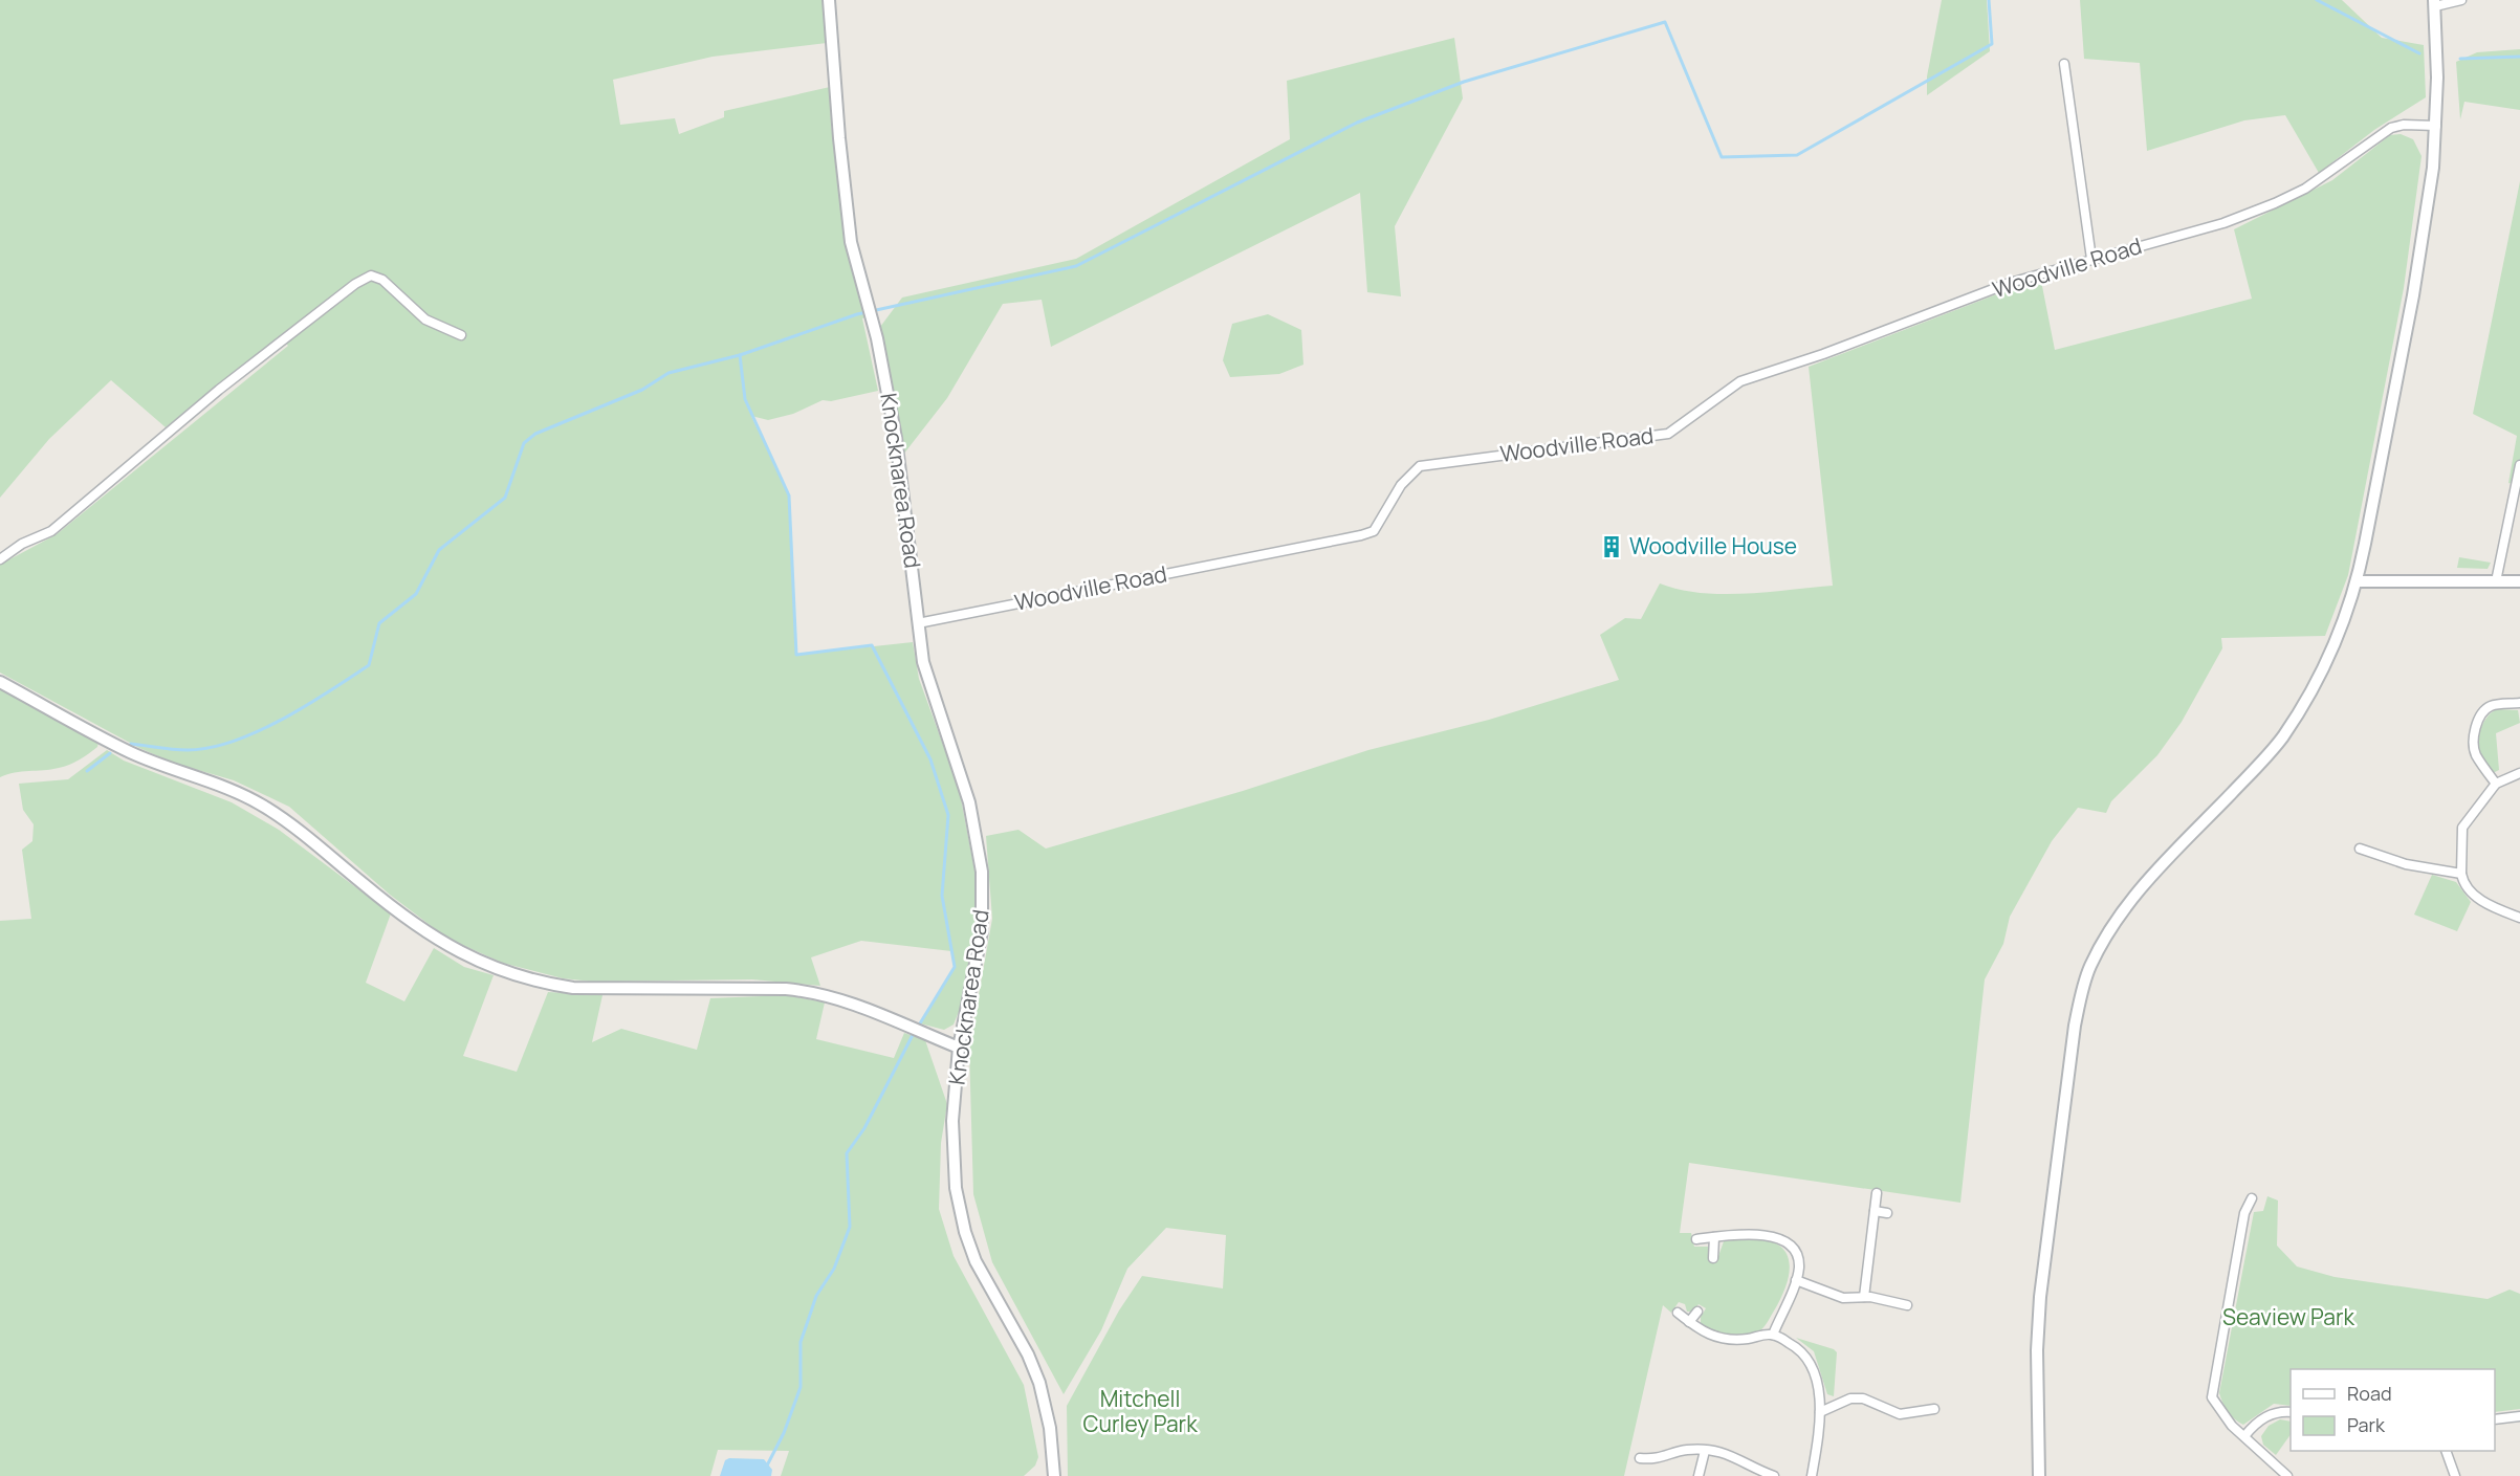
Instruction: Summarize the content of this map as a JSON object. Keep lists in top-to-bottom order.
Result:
{
  "streets": {
    "street": ["Woodville Road", "Knocknarea Road"]
  },
  "crossings": [
    ["Woodville Road", "Knocknarea Road"]
  ],
  "parks": ["Seaview Park", "Mitchell Curley Park"],
  "places": {
    "building": ["Woodville House"]
  },
  "legend": ["Road", "Park"]
}
